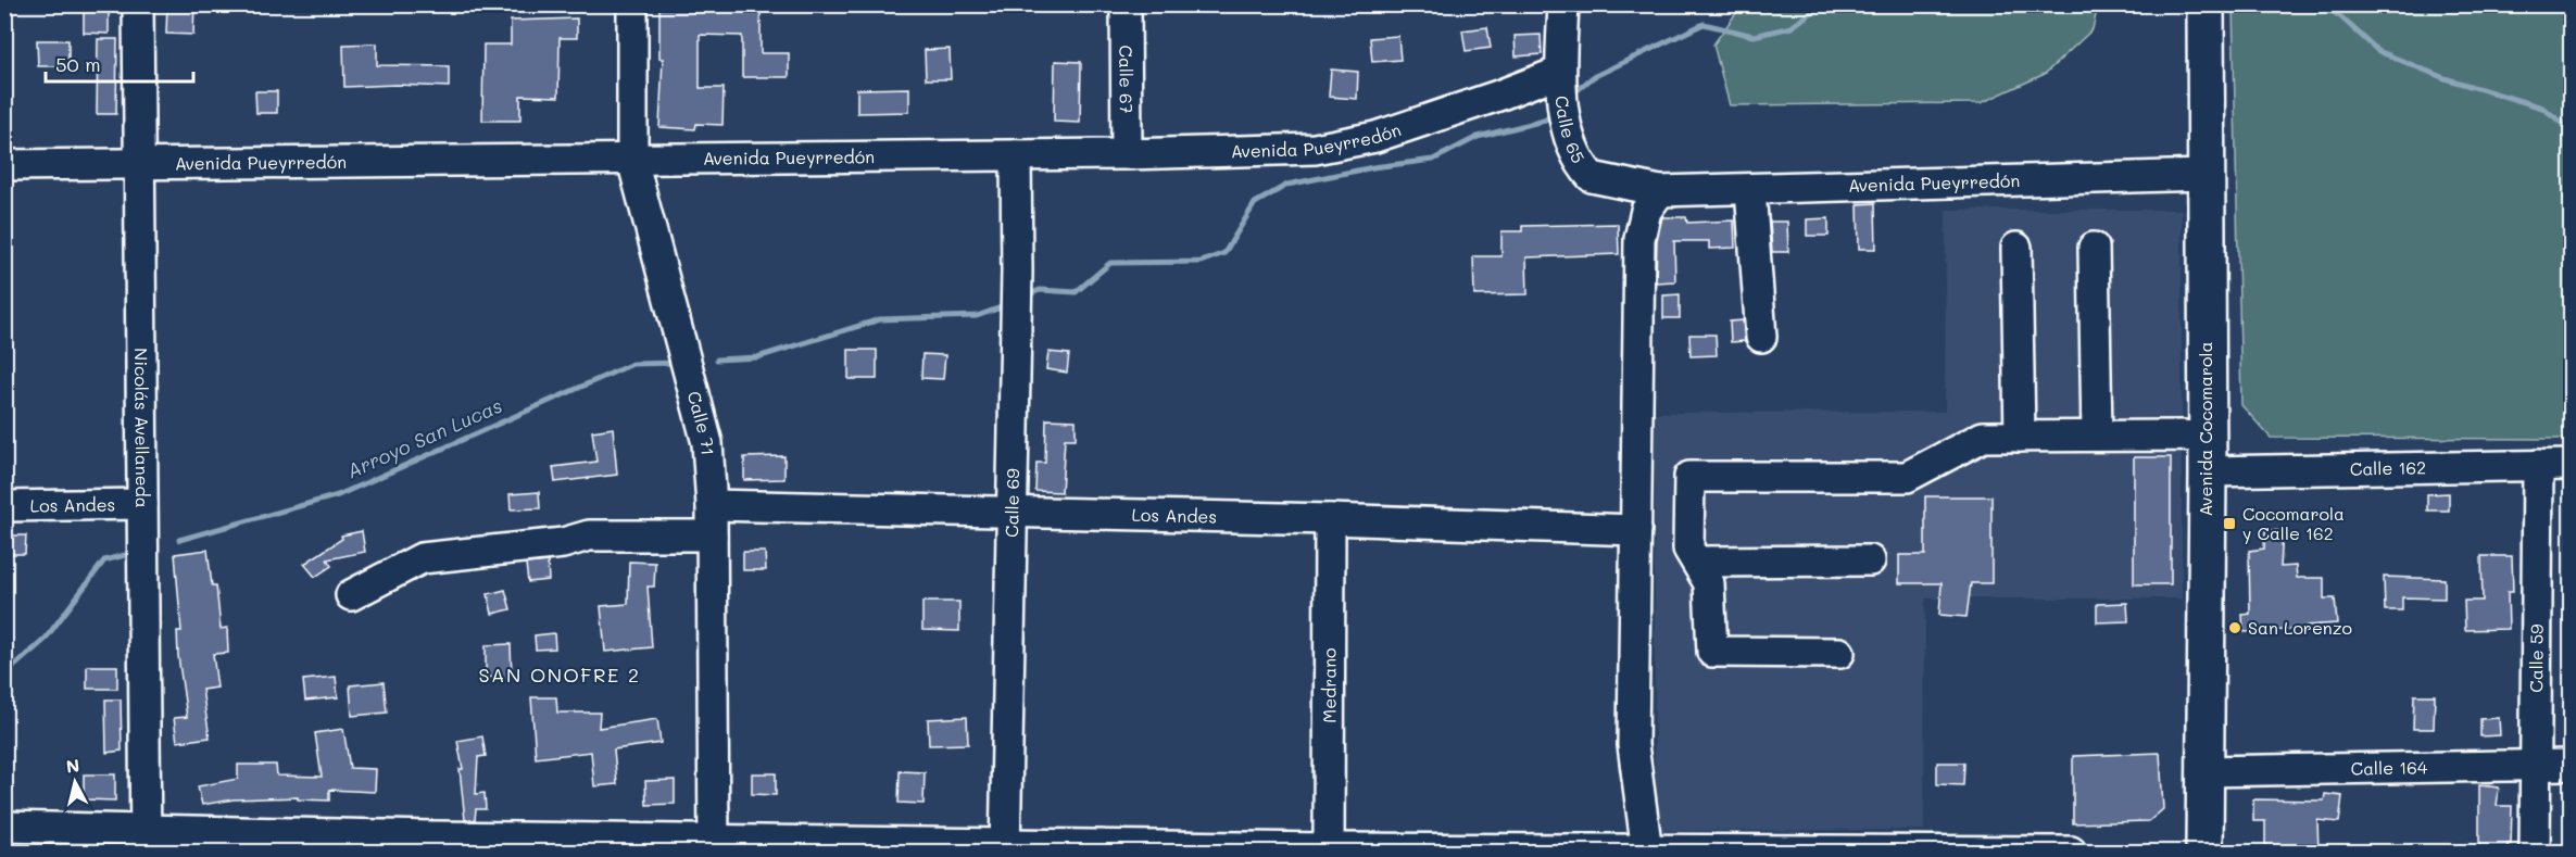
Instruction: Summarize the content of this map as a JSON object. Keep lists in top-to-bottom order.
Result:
{
  "streets": {
    "main road": ["Avenida Cocomarola"],
    "street": [
      "Calle 67",
      "Calle 65",
      "Avenida Pueyrredón",
      "Calle 71",
      "Nicolás Avellaneda",
      "Calle 162",
      "Calle 69",
      "Los Andes",
      "Calle 59",
      "Medrano",
      "Calle 164"
    ]
  },
  "crossings": [
    ["Calle 67", "Avenida Pueyrredón"],
    ["Calle 65", "Avenida Pueyrredón"],
    ["Avenida Pueyrredón", "Calle 71"],
    ["Avenida Pueyrredón", "Nicolás Avellaneda"],
    ["Avenida Pueyrredón", "Avenida Cocomarola"],
    ["Avenida Pueyrredón", "Calle 69"],
    ["Calle 71", "Los Andes"],
    ["Nicolás Avellaneda", "Los Andes"],
    ["Avenida Cocomarola", "Calle 162"],
    ["Avenida Cocomarola", "Calle 164"],
    ["Calle 162", "Calle 59"],
    ["Calle 69", "Los Andes"],
    ["Los Andes", "Medrano"],
    ["Calle 59", "Calle 164"]
  ],
  "districts": ["SAN ONOFRE 2"],
  "water": ["Arroyo San Lucas"],
  "places": {
    "transit": ["Cocomarola y Calle 162"],
    "other": ["San Lorenzo"]
  },
  "scale_bar": "50 m",
  "north": "top"
}
